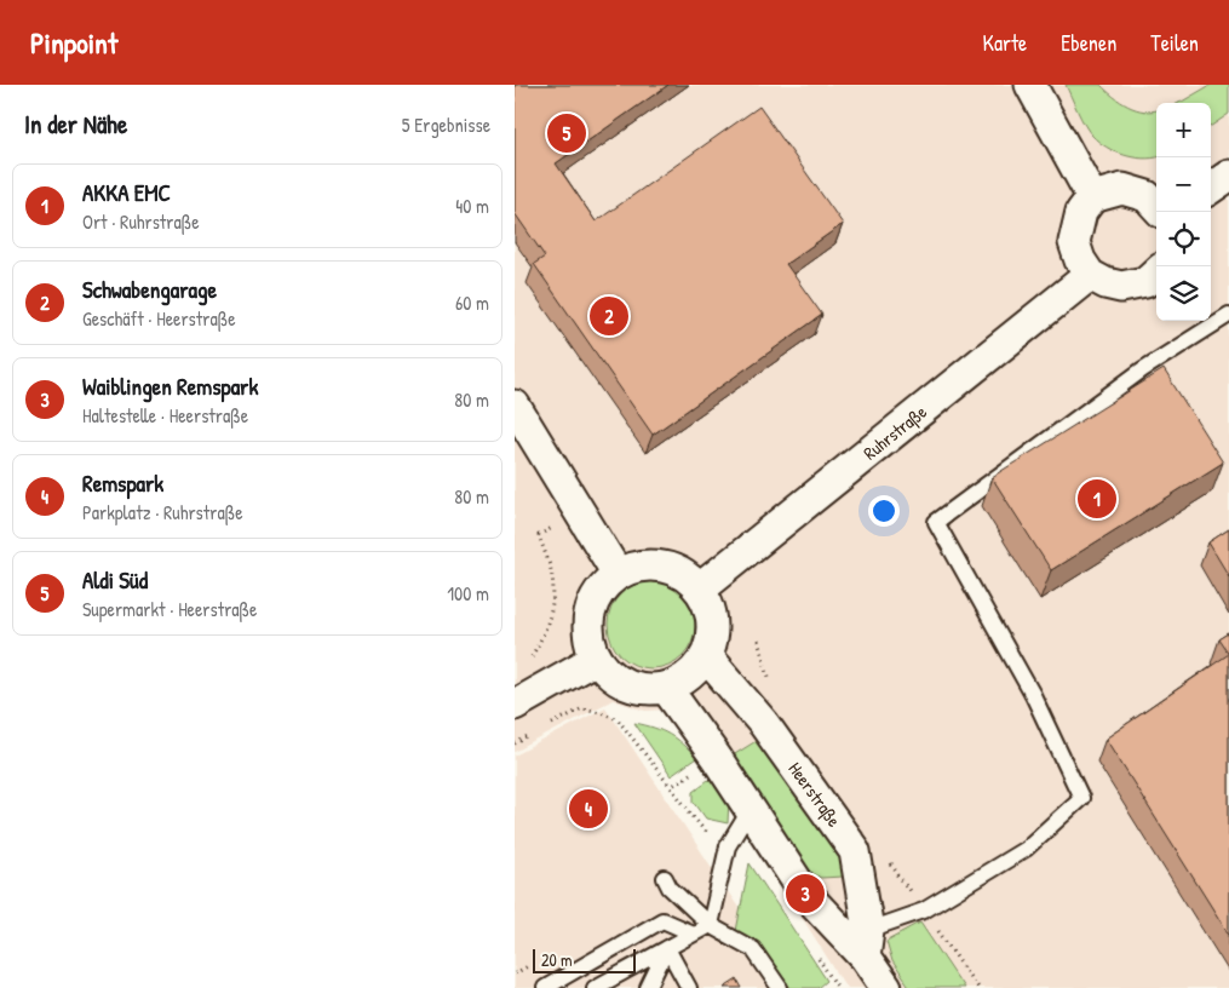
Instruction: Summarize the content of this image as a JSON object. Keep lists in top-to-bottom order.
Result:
{
  "streets": {
    "street": ["Ruhrstraße", "Heerstraße"]
  },
  "crossings": [
    ["Ruhrstraße", "Heerstraße"]
  ],
  "scale_bar": "20 m",
  "page": {
    "header": "Pinpoint",
    "nav": ["Karte", "Ebenen", "Teilen"],
    "heading": ["In der Nähe", "5 Ergebnisse"],
    "map_buttons": ["+", "−"],
    "pins": [
      "5",
      "2",
      "1",
      "4",
      "3"
    ],
    "list": [
      {
        "mark": "1",
        "name": "AKKA EMC",
        "note": "Ort · Ruhrstraße",
        "value": "40 m"
      },
      {
        "mark": "2",
        "name": "Schwabengarage",
        "note": "Geschäft · Heerstraße",
        "value": "60 m"
      },
      {
        "mark": "3",
        "name": "Waiblingen Remspark",
        "note": "Haltestelle · Heerstraße",
        "value": "80 m"
      },
      {
        "mark": "4",
        "name": "Remspark",
        "note": "Parkplatz · Ruhrstraße",
        "value": "80 m"
      },
      {
        "mark": "5",
        "name": "Aldi Süd",
        "note": "Supermarkt · Heerstraße",
        "value": "100 m"
      }
    ],
    "scale": "20 m"
  }
}
